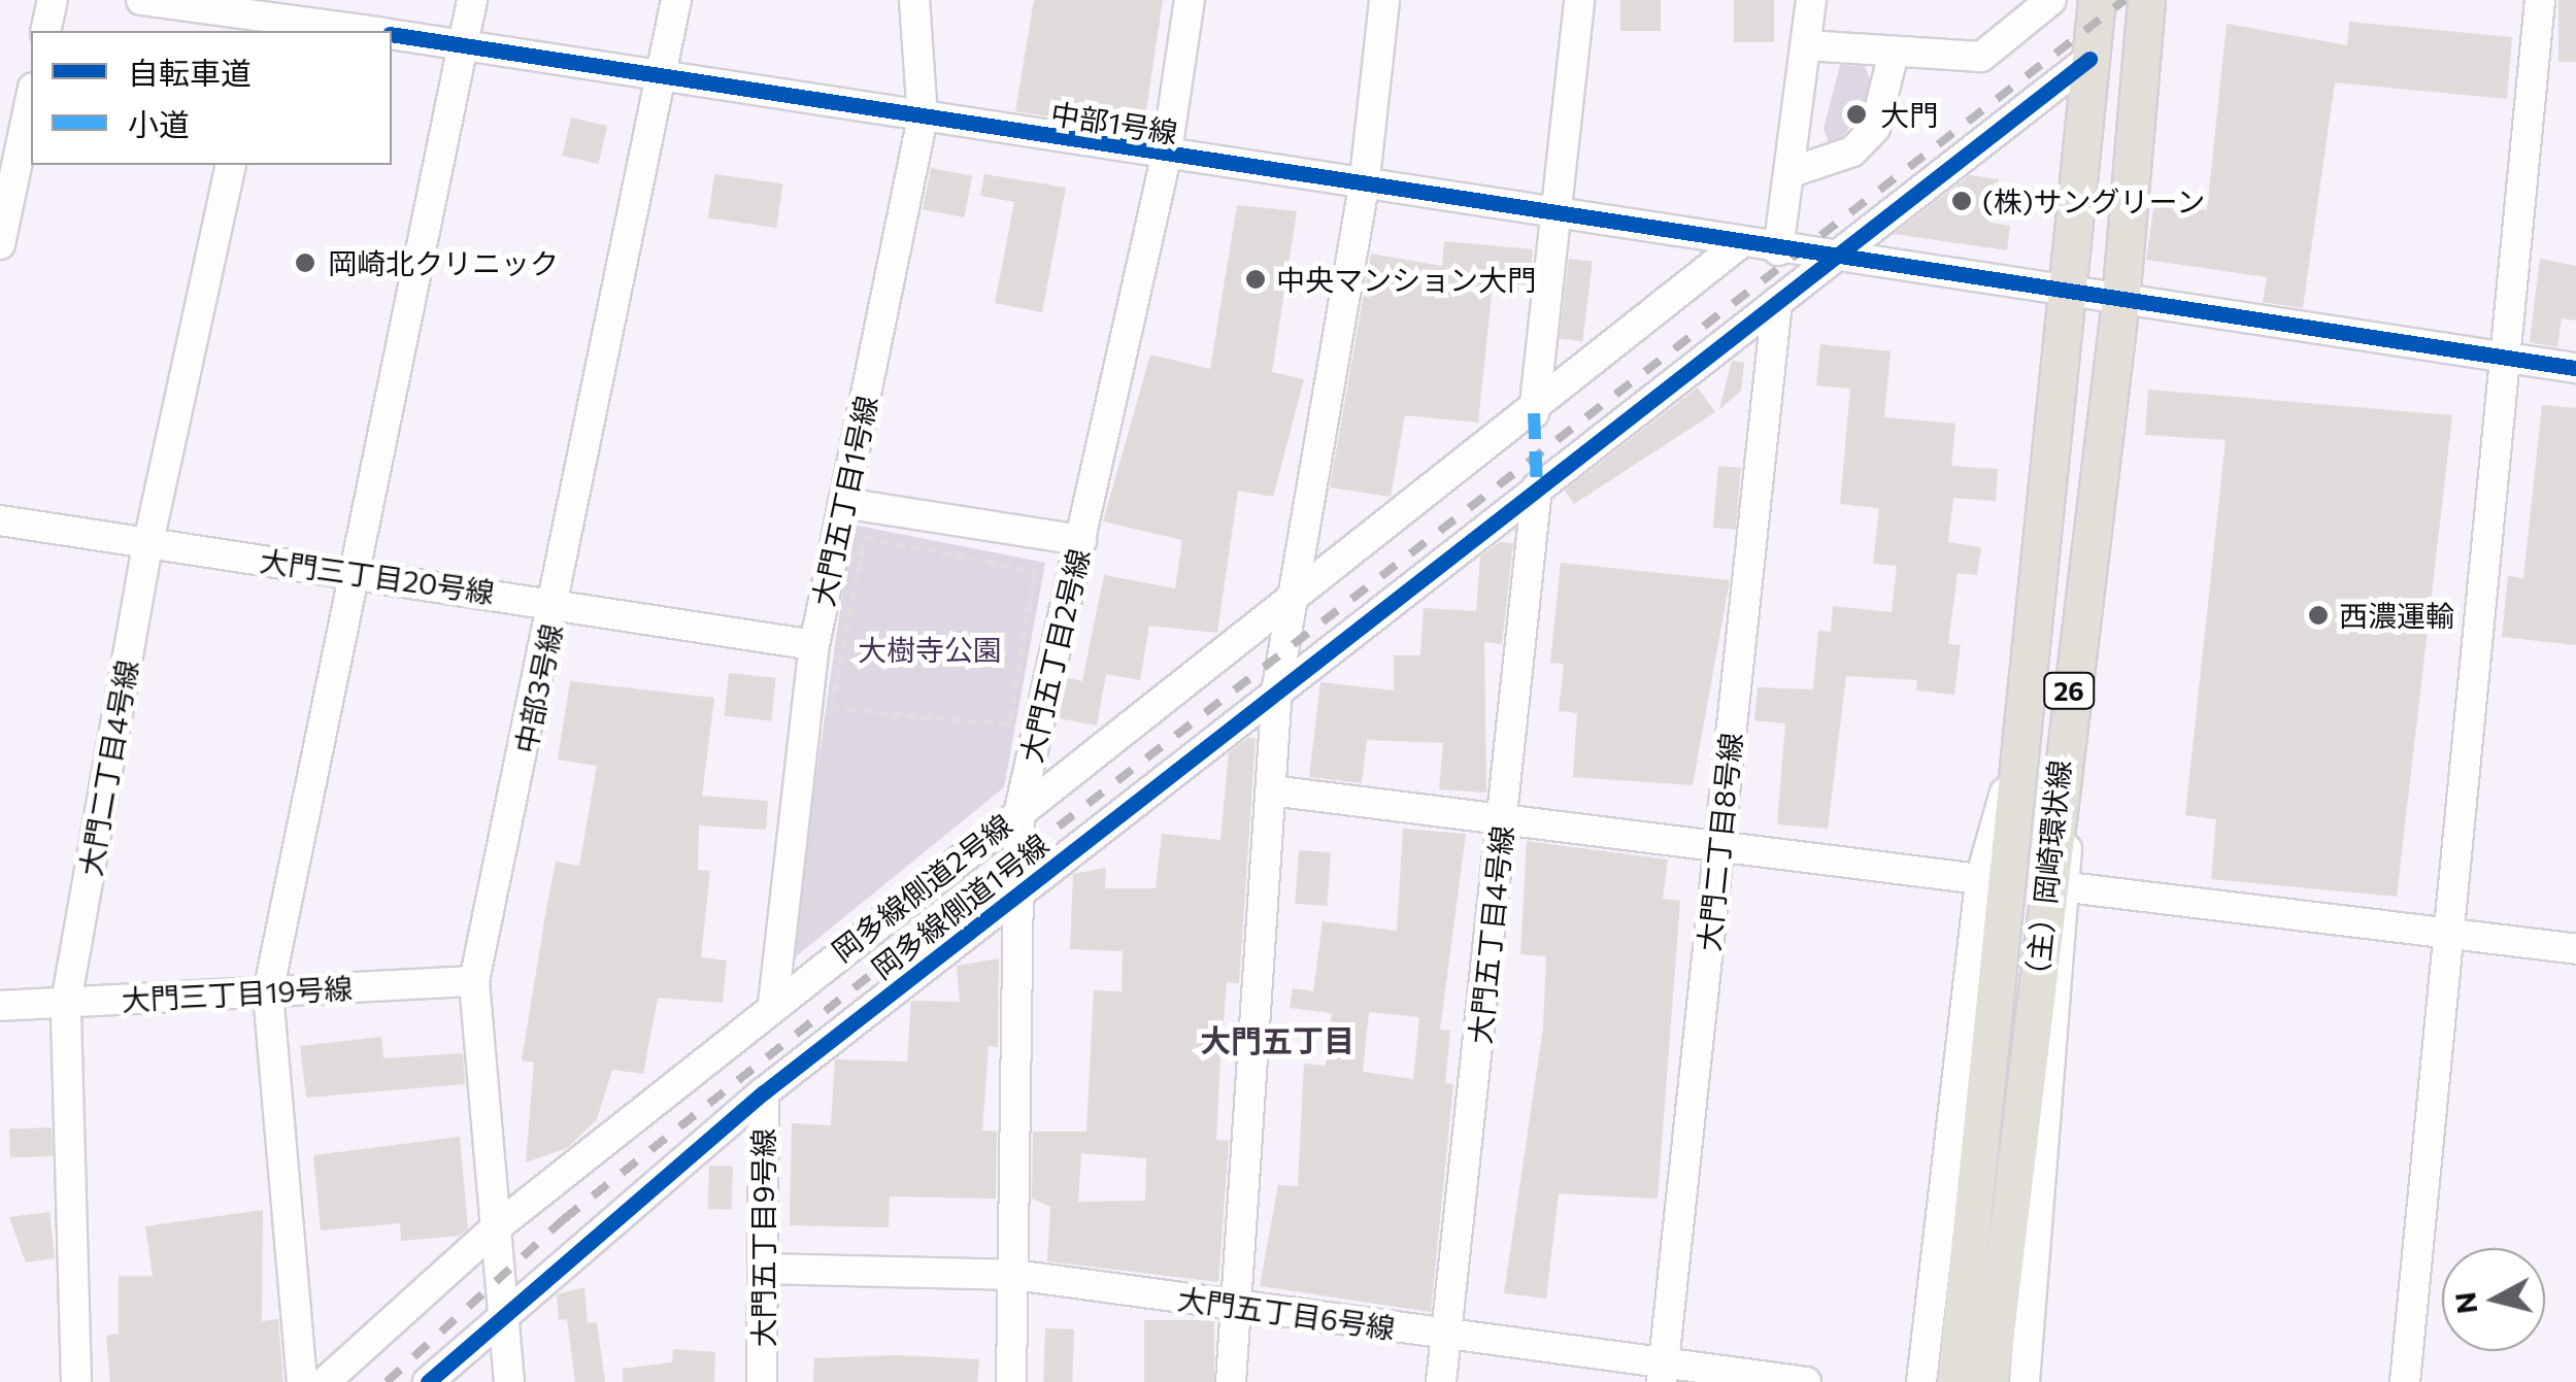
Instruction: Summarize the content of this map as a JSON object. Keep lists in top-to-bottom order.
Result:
{
  "streets": {
    "main road": ["26", "（主）岡崎環状線"],
    "street": [
      "中部1号線",
      "大門五丁目1号線",
      "大門三丁目20号線",
      "大門五丁目2号線",
      "中部3号線",
      "大門二丁目4号線",
      "大門二丁目8号線",
      "岡多線側道2号線",
      "岡多線側道1号線",
      "大門五丁目4号線",
      "大門三丁目19号線",
      "大門五丁目9号線",
      "大門五丁目6号線"
    ]
  },
  "crossings": [
    ["中部1号線", "大門五丁目1号線"],
    ["中部1号線", "大門五丁目2号線"],
    ["中部1号線", "中部3号線"],
    ["中部1号線", "（主）岡崎環状線"],
    ["中部1号線", "岡多線側道2号線"],
    ["中部1号線", "岡多線側道1号線"],
    ["大門五丁目1号線", "大門三丁目20号線"],
    ["大門五丁目1号線", "岡多線側道2号線"],
    ["大門三丁目20号線", "中部3号線"],
    ["大門三丁目20号線", "大門二丁目4号線"],
    ["大門五丁目2号線", "岡多線側道2号線"],
    ["大門五丁目2号線", "岡多線側道1号線"],
    ["大門五丁目2号線", "大門五丁目6号線"],
    ["中部3号線", "岡多線側道2号線"],
    ["中部3号線", "岡多線側道1号線"],
    ["中部3号線", "大門三丁目19号線"],
    ["大門二丁目4号線", "大門三丁目19号線"],
    ["大門二丁目8号線", "岡多線側道1号線"],
    ["大門二丁目8号線", "大門五丁目6号線"],
    ["（主）岡崎環状線", "岡多線側道1号線"],
    ["岡多線側道1号線", "大門五丁目4号線"],
    ["岡多線側道1号線", "大門五丁目9号線"],
    ["大門五丁目4号線", "大門五丁目6号線"],
    ["大門五丁目9号線", "大門五丁目6号線"]
  ],
  "districts": ["大門五丁目"],
  "parks": ["大樹寺公園"],
  "places": [
    "大門",
    "(株)サングリーン",
    "岡崎北クリニック",
    "中央マンション大門",
    "西濃運輸"
  ],
  "legend": ["自転車道", "小道"],
  "north": "left"
}
